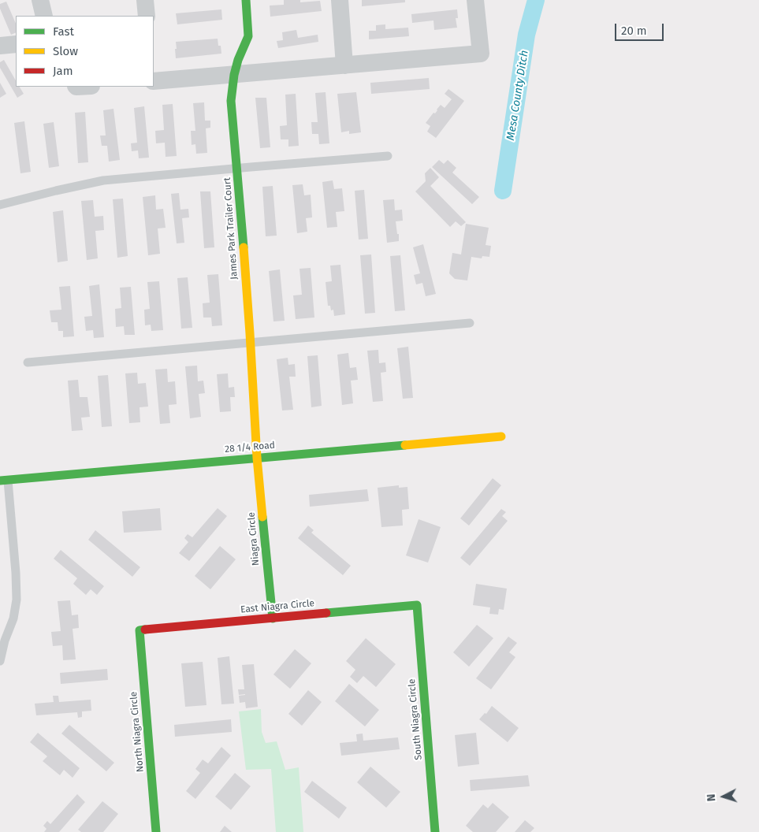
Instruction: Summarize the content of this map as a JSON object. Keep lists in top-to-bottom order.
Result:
{
  "streets": {
    "street": [
      "James Park Trailer Court",
      "28 1/4 Road",
      "Niagra Circle",
      "East Niagra Circle",
      "South Niagra Circle",
      "North Niagra Circle"
    ]
  },
  "crossings": [
    ["James Park Trailer Court", "28 1/4 Road"],
    ["James Park Trailer Court", "Niagra Circle"],
    ["28 1/4 Road", "Niagra Circle"],
    ["Niagra Circle", "East Niagra Circle"],
    ["East Niagra Circle", "South Niagra Circle"],
    ["East Niagra Circle", "North Niagra Circle"]
  ],
  "water": ["Mesa County Ditch"],
  "legend": ["Fast", "Slow", "Jam"],
  "scale_bar": "20 m",
  "north": "left"
}
